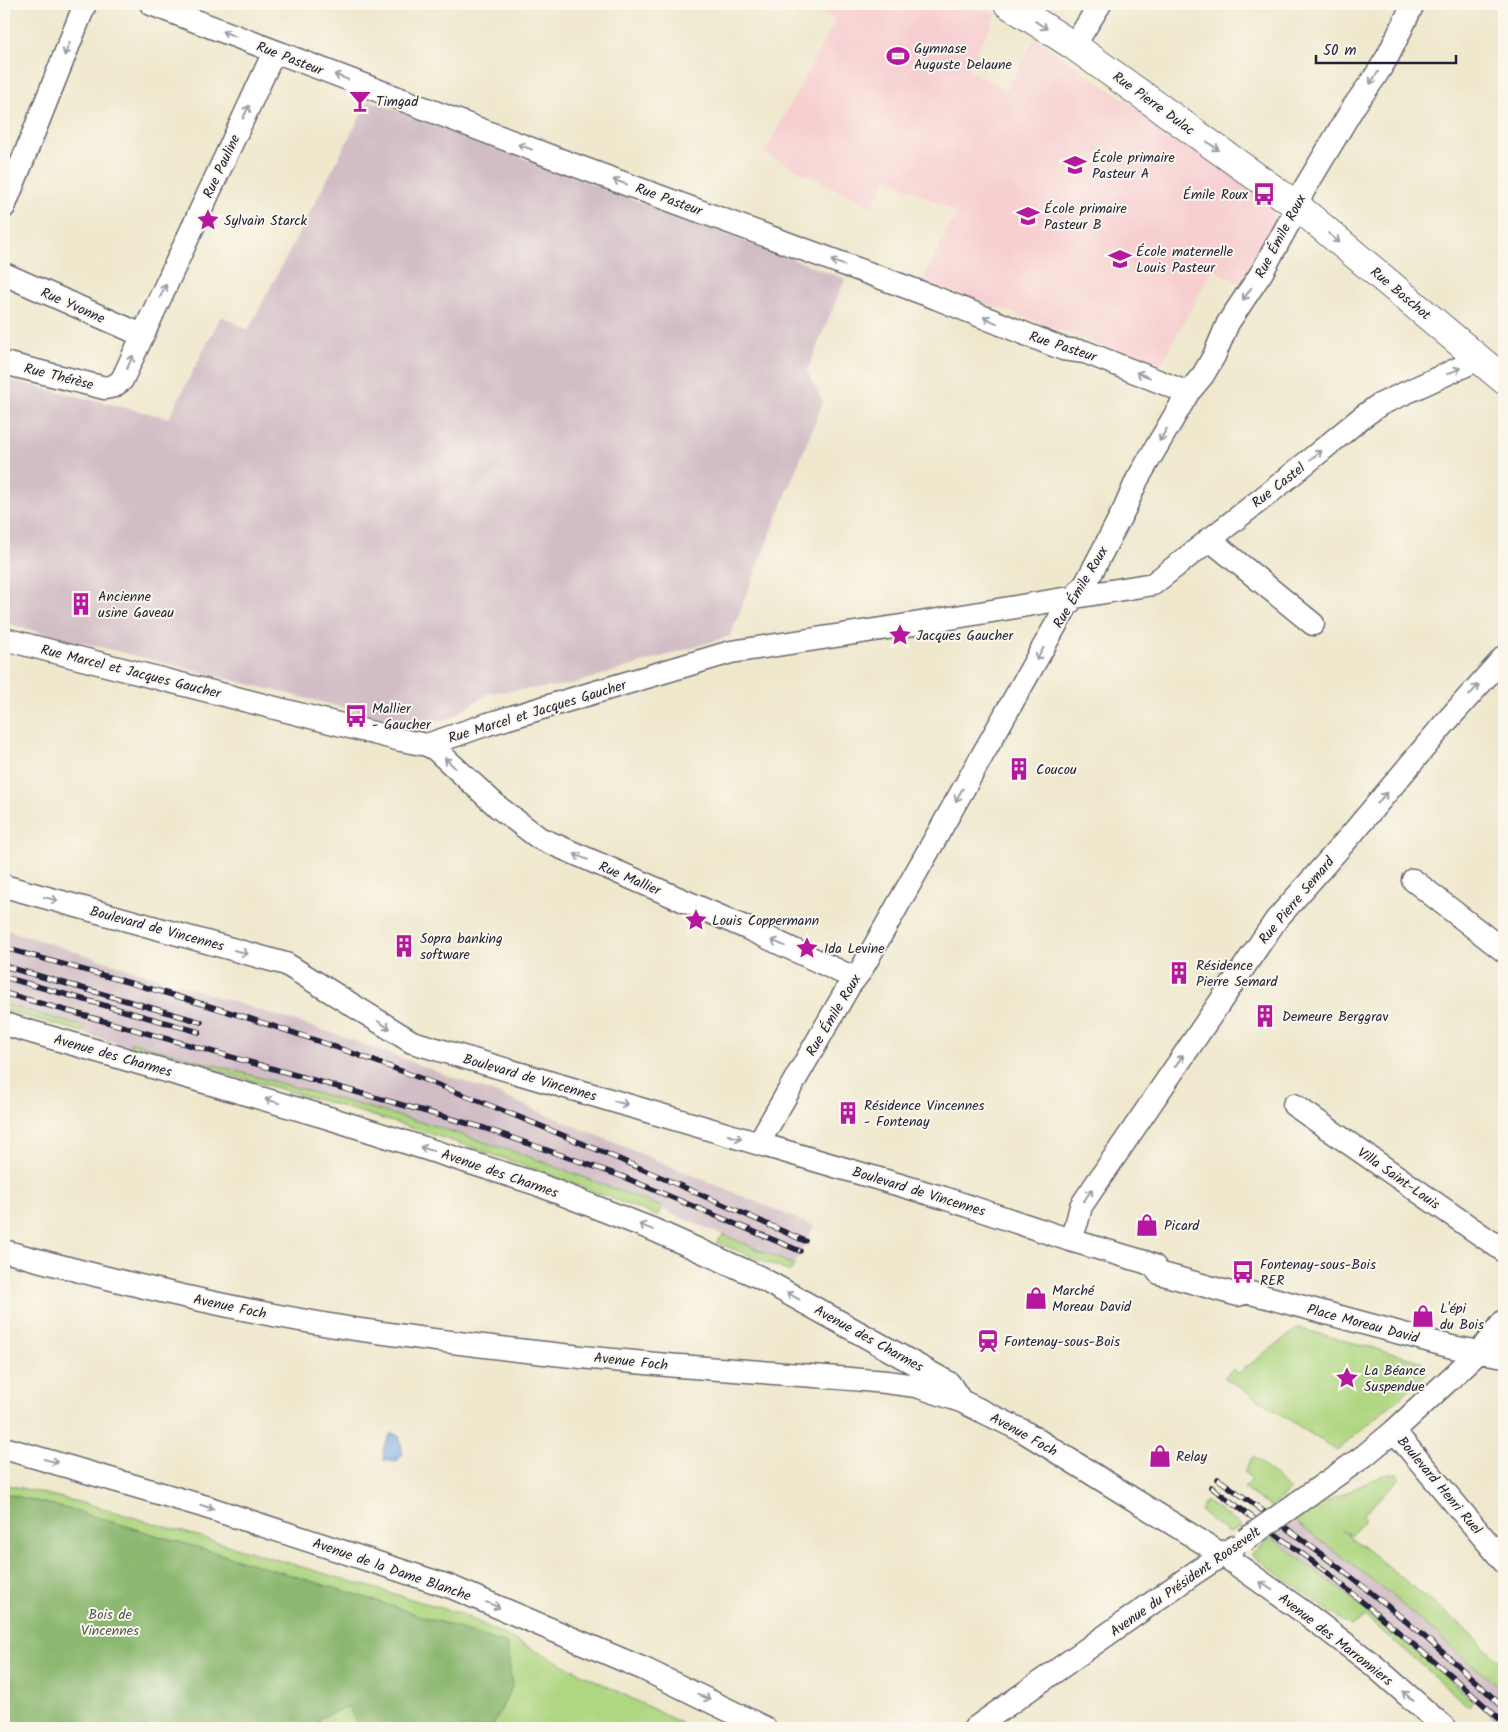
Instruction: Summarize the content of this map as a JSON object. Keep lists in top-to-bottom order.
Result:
{
  "streets": {
    "main road": ["Rue Pierre Dulac", "Rue Boschot"],
    "street": [
      "Rue Pasteur",
      "Rue Pauline",
      "Rue Émile Roux",
      "Rue Yvonne",
      "Rue Thérèse",
      "Rue Castel",
      "Rue Marcel et Jacques Gaucher",
      "Rue Mallier",
      "Rue Pierre Semard",
      "Boulevard de Vincennes",
      "Avenue des Charmes",
      "Villa Saint-Louis",
      "Avenue Foch",
      "Place Moreau David",
      "Boulevard Henri Ruel",
      "Avenue de la Dame Blanche",
      "Avenue du Président Roosevelt",
      "Avenue des Marronniers"
    ]
  },
  "crossings": [
    ["Rue Pasteur", "Rue Pauline"],
    ["Rue Pasteur", "Rue Émile Roux"],
    ["Rue Pierre Dulac", "Rue Émile Roux"],
    ["Rue Pierre Dulac", "Rue Boschot"],
    ["Rue Pauline", "Rue Yvonne"],
    ["Rue Pauline", "Rue Thérèse"],
    ["Rue Émile Roux", "Rue Boschot"],
    ["Rue Émile Roux", "Rue Castel"],
    ["Rue Émile Roux", "Rue Marcel et Jacques Gaucher"],
    ["Rue Émile Roux", "Rue Mallier"],
    ["Rue Émile Roux", "Boulevard de Vincennes"],
    ["Rue Boschot", "Rue Castel"],
    ["Rue Castel", "Rue Marcel et Jacques Gaucher"],
    ["Rue Marcel et Jacques Gaucher", "Rue Mallier"],
    ["Rue Pierre Semard", "Boulevard de Vincennes"],
    ["Rue Pierre Semard", "Place Moreau David"],
    ["Boulevard de Vincennes", "Place Moreau David"],
    ["Avenue des Charmes", "Avenue Foch"],
    ["Avenue Foch", "Avenue du Président Roosevelt"],
    ["Avenue Foch", "Avenue des Marronniers"],
    ["Place Moreau David", "Avenue du Président Roosevelt"],
    ["Boulevard Henri Ruel", "Avenue du Président Roosevelt"],
    ["Avenue du Président Roosevelt", "Avenue des Marronniers"]
  ],
  "one_way": [
    "Rue Pasteur",
    "Rue Pierre Dulac",
    "Rue Émile Roux",
    "Rue Boschot",
    "Rue Castel",
    "Rue Mallier",
    "Rue Pierre Semard",
    "Boulevard de Vincennes",
    "Avenue des Charmes",
    "Avenue de la Dame Blanche",
    "Avenue des Marronniers"
  ],
  "parks": ["Bois de Vincennes"],
  "places": {
    "sports": ["Gymnase Auguste Delaune"],
    "bar": ["Timgad"],
    "school or university": ["École primaire Pasteur A", "École primaire Pasteur B", "École maternelle Louis Pasteur"],
    "bus stop": ["Émile Roux", "Mallier - Gaucher", "Fontenay-sous-Bois RER"],
    "place": [
      "Sylvain Starck",
      "Jacques Gaucher",
      "Louis Coppermann",
      "Ida Levine",
      "La Béance Suspendue"
    ],
    "building": [
      "Ancienne usine Gaveau",
      "Coucou",
      "Sopra banking software",
      "Résidence Pierre Semard",
      "Demeure Berggrav",
      "Résidence Vincennes - Fontenay"
    ],
    "shop": [
      "Picard",
      "Marché Moreau David",
      "L'épi du Bois",
      "Relay"
    ],
    "station": ["Fontenay-sous-Bois"]
  },
  "scale_bar": "50 m"
}
